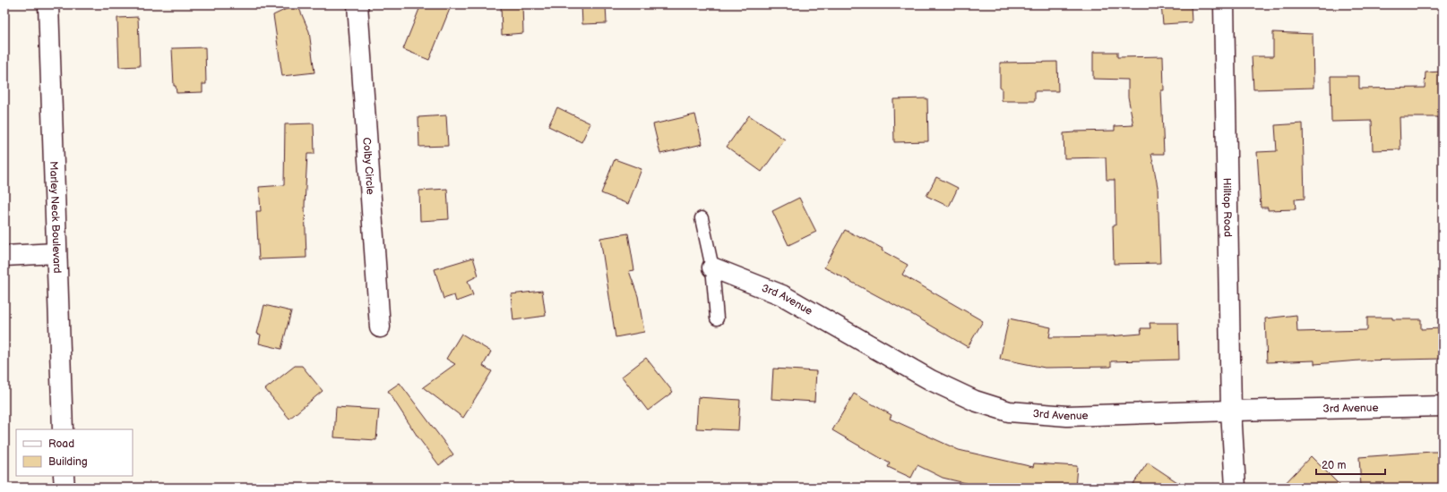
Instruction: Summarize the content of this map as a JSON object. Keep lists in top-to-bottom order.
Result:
{
  "streets": {
    "street": [
      "Colby Circle",
      "Hilltop Road",
      "Marley Neck Boulevard",
      "3rd Avenue"
    ]
  },
  "crossings": [
    ["Hilltop Road", "3rd Avenue"]
  ],
  "legend": ["Road", "Building"],
  "scale_bar": "20 m"
}
